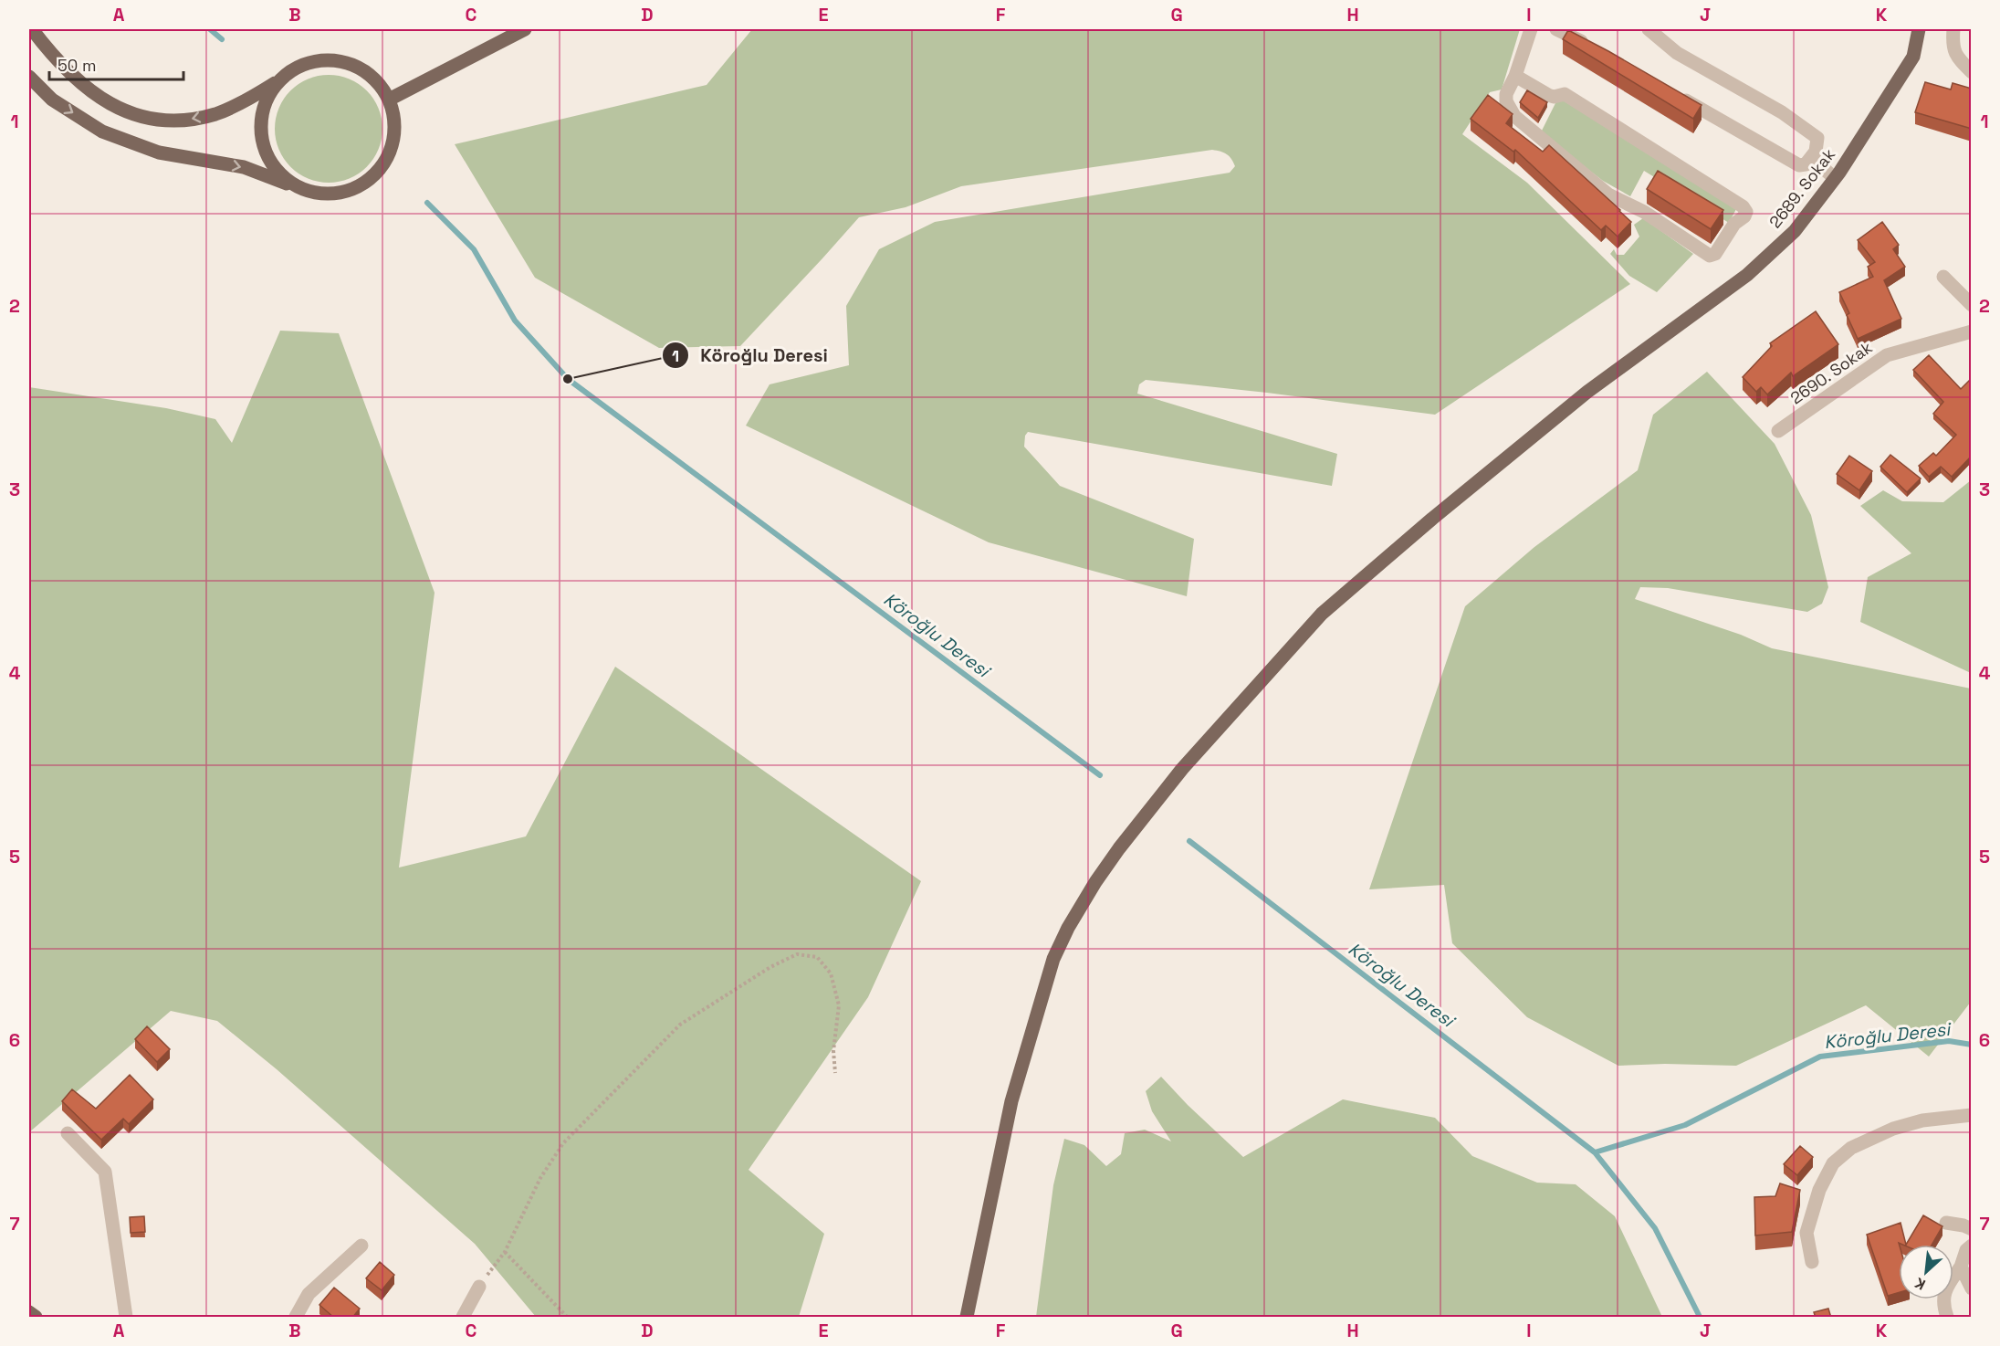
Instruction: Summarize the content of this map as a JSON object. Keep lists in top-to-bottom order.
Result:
{
  "streets": {
    "main road": ["2689. Sokak"],
    "street": ["2690. Sokak"]
  },
  "water": ["Köroğlu Deresi"],
  "places": ["Köroğlu Deresi"],
  "scale_bar": "50 m",
  "north": "bottom left",
  "grid": {
    "columns": [
      "A",
      "B",
      "C",
      "D",
      "E",
      "F",
      "G",
      "H",
      "I",
      "J",
      "K"
    ],
    "rows": [
      "1",
      "2",
      "3",
      "4",
      "5",
      "6",
      "7"
    ]
  }
}
